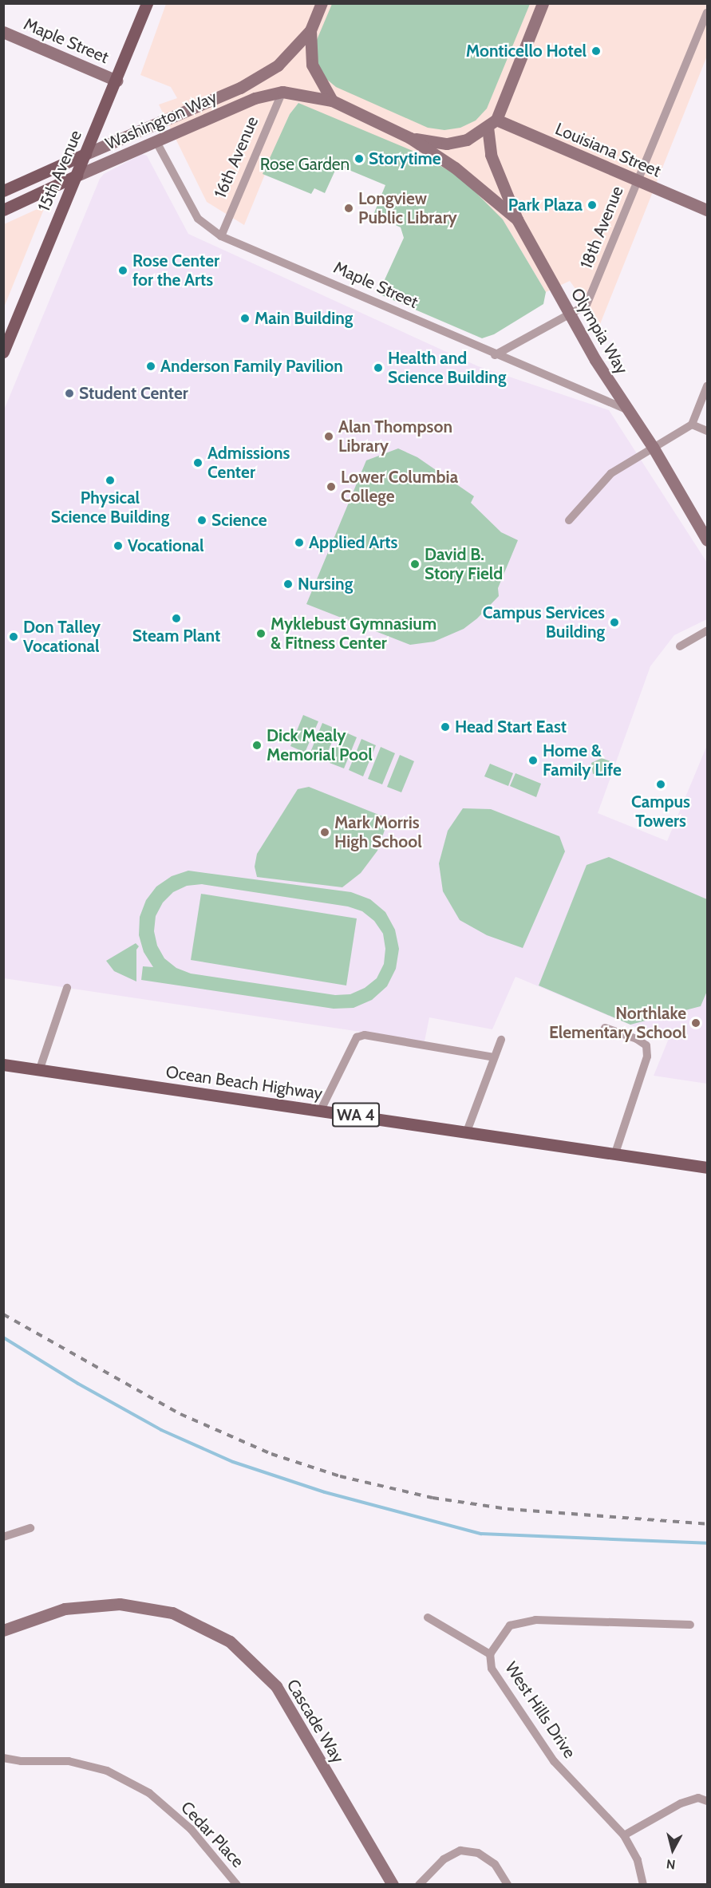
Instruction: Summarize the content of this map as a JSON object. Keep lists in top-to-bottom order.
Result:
{
  "streets": {
    "main road": [
      "Washington Way",
      "15th Avenue",
      "Ocean Beach Highway",
      "WA 4"
    ],
    "street": [
      "Maple Street",
      "Louisiana Street",
      "16th Avenue",
      "18th Avenue",
      "Olympia Way",
      "West Hills Drive",
      "Cascade Way",
      "Cedar Place"
    ]
  },
  "crossings": [
    ["Maple Street", "Washington Way"],
    ["Maple Street", "16th Avenue"],
    ["Maple Street", "15th Avenue"],
    ["Maple Street", "18th Avenue"],
    ["Maple Street", "Olympia Way"],
    ["Washington Way", "16th Avenue"],
    ["Washington Way", "15th Avenue"],
    ["Louisiana Street", "18th Avenue"],
    ["Louisiana Street", "Olympia Way"],
    ["18th Avenue", "Olympia Way"]
  ],
  "parks": ["Rose Garden"],
  "places": [
    "Monticello Hotel",
    "Storytime",
    "Park Plaza",
    "Longview Public Library",
    "Rose Center for the Arts",
    "Main Building",
    "Anderson Family Pavilion",
    "Health and Science Building",
    "Student Center",
    "Alan Thompson Library",
    "Admissions Center",
    "Physical Science Building",
    "Lower Columbia College",
    "Science",
    "Applied Arts",
    "Vocational",
    "David B. Story Field",
    "Nursing",
    "Steam Plant",
    "Campus Services Building",
    "Myklebust Gymnasium & Fitness Center",
    "Don Talley Vocational",
    "Head Start East",
    "Dick Mealy Memorial Pool",
    "Home & Family Life",
    "Campus Towers",
    "Mark Morris High School",
    "Northlake Elementary School"
  ],
  "north": "bottom"
}
